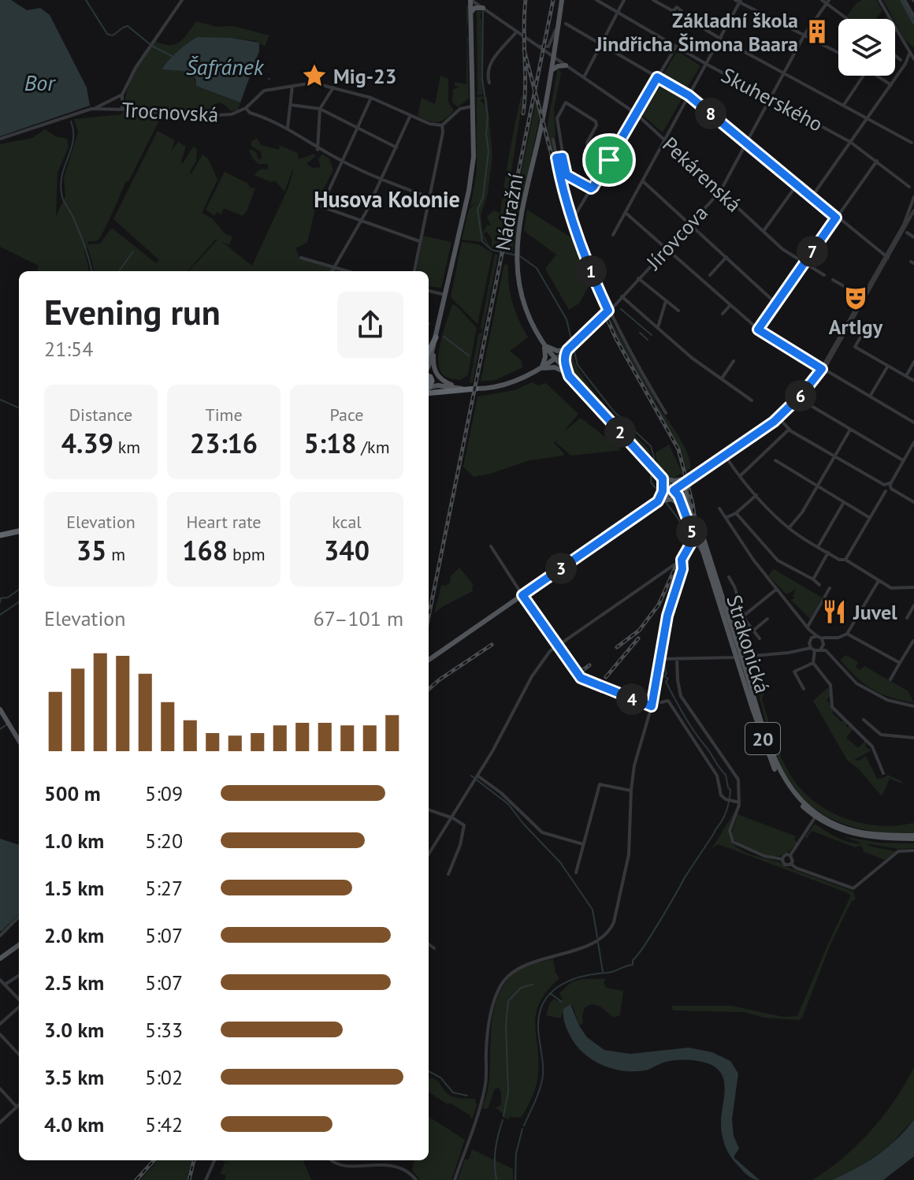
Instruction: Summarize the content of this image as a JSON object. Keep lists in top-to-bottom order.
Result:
{
  "streets": {
    "main road": ["Nádražní", "Strakonická", "20"],
    "street": [
      "Skuherského",
      "Trocnovská",
      "Pekárenská",
      "Jírovcova"
    ]
  },
  "crossings": [
    ["Skuherského", "Jírovcova"],
    ["Pekárenská", "Nádražní"],
    ["Pekárenská", "Jírovcova"],
    ["Nádražní", "Jírovcova"],
    ["Nádražní", "20"],
    ["Strakonická", "20"]
  ],
  "districts": ["Husova Kolonie"],
  "water": ["Šafránek", "Bor"],
  "places": {
    "building": ["Základní škola Jindřicha Šimona Baara"],
    "place": ["Mig-23"],
    "theatre": ["ArtIgy"],
    "restaurant": ["Juvel"]
  },
  "page": {
    "pins": [
      "8",
      "7",
      "1",
      "6",
      "2",
      "5",
      "3",
      "4"
    ],
    "heading": ["Evening run", "21:54"],
    "stats": [
      ["Distance", "4.39 km"],
      ["Time", "23:16"],
      ["Pace", "5:18 /km"],
      ["Elevation", "35 m"],
      ["Heart rate", "168 bpm"],
      ["kcal", "340"]
    ],
    "chart": ["Elevation", "67–101 m"],
    "list": [
      {
        "name": "500 m",
        "note": "5:09"
      },
      {
        "name": "1.0 km",
        "note": "5:20"
      },
      {
        "name": "1.5 km",
        "note": "5:27"
      },
      {
        "name": "2.0 km",
        "note": "5:07"
      },
      {
        "name": "2.5 km",
        "note": "5:07"
      },
      {
        "name": "3.0 km",
        "note": "5:33"
      },
      {
        "name": "3.5 km",
        "note": "5:02"
      },
      {
        "name": "4.0 km",
        "note": "5:42"
      }
    ]
  }
}
